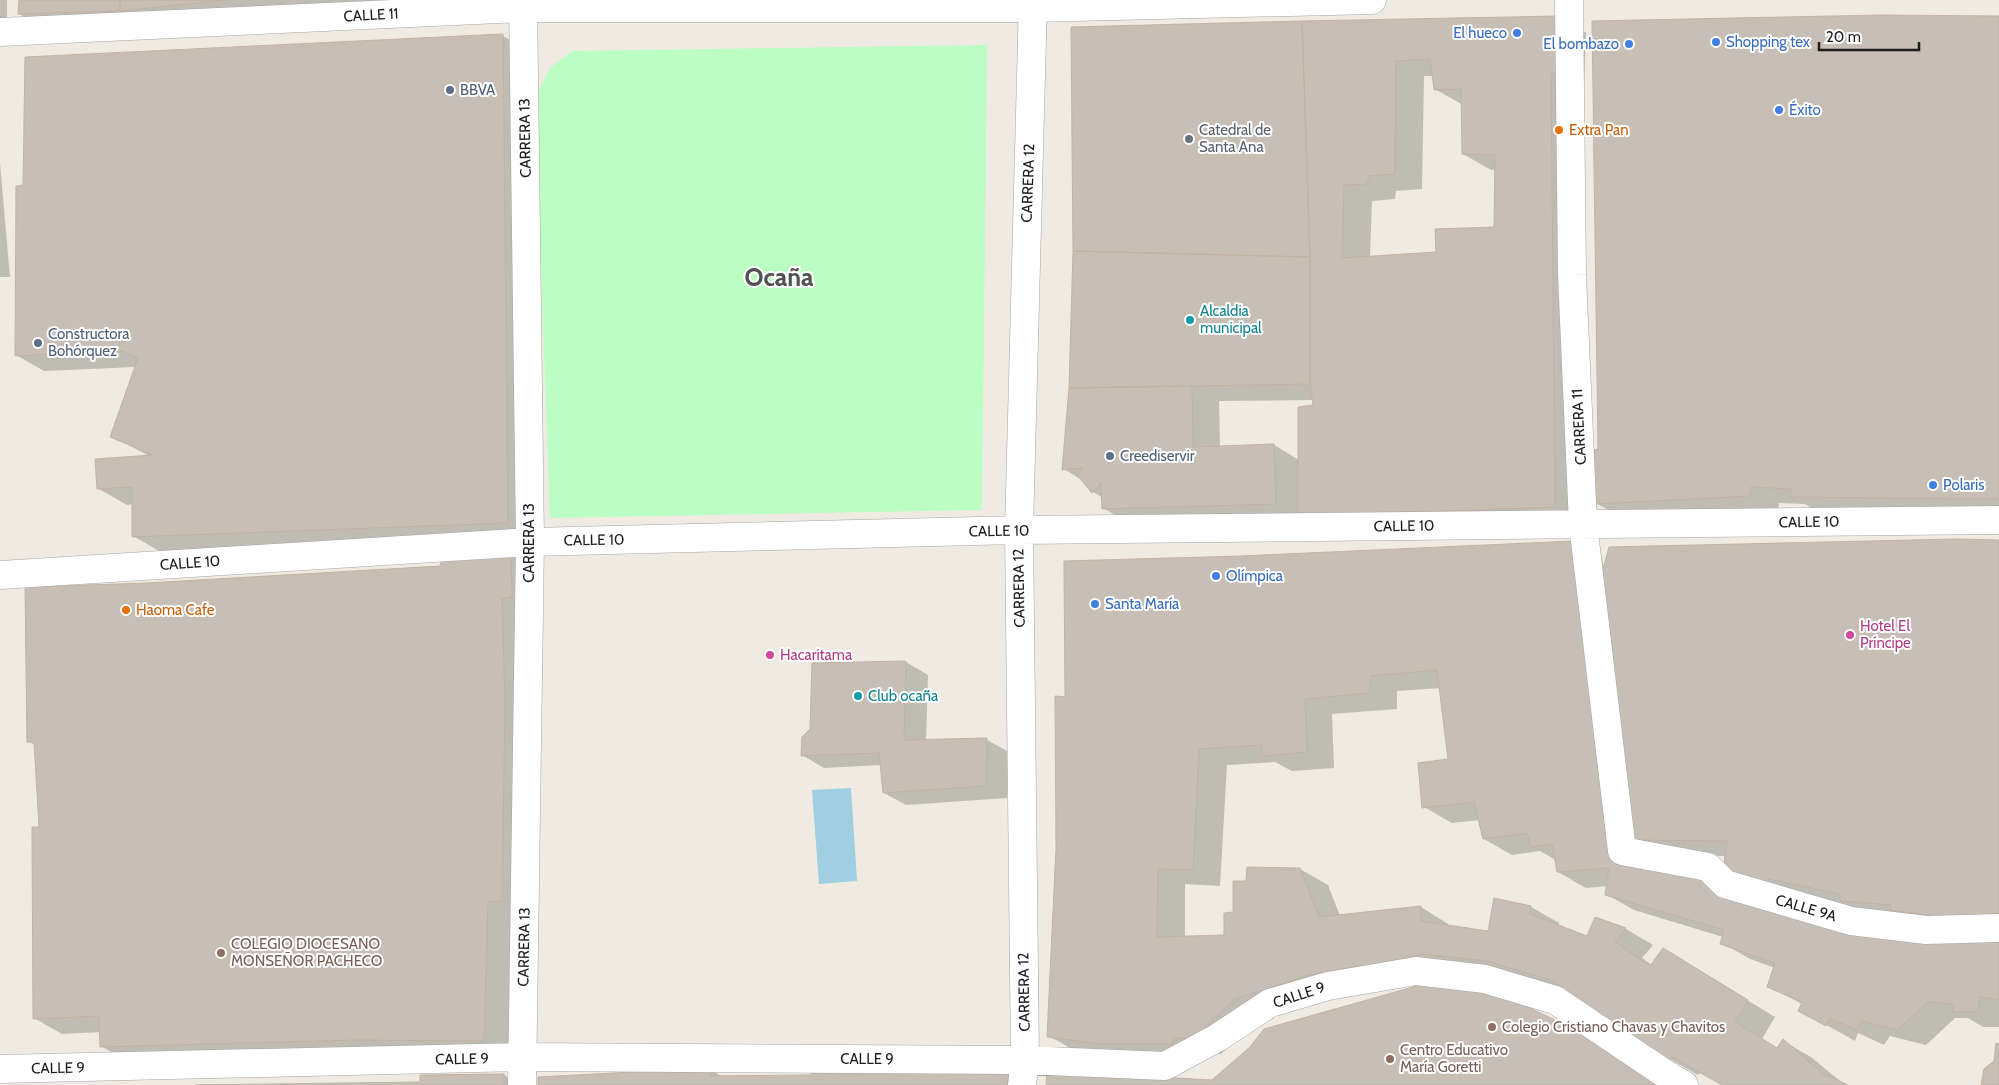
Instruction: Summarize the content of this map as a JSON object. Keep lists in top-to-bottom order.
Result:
{
  "streets": {
    "street": [
      "CALLE 11",
      "CARRERA 13",
      "CARRERA 12",
      "CARRERA 11",
      "CALLE 10",
      "CALLE 9A",
      "CALLE 9"
    ]
  },
  "crossings": [
    ["CALLE 11", "CARRERA 13"],
    ["CALLE 11", "CARRERA 12"],
    ["CARRERA 13", "CALLE 10"],
    ["CARRERA 13", "CALLE 9"],
    ["CARRERA 12", "CALLE 10"],
    ["CARRERA 12", "CALLE 9"],
    ["CARRERA 11", "CALLE 10"],
    ["CARRERA 11", "CALLE 9A"]
  ],
  "districts": ["Ocaña"],
  "places": [
    "El hueco",
    "Shopping tex",
    "El bombazo",
    "BBVA",
    "Éxito",
    "Extra Pan",
    "Catedral de Santa Ana",
    "Alcaldia municipal",
    "Constructora Bohórquez",
    "Creediservir",
    "Polaris",
    "Olímpica",
    "Santa María",
    "Haoma Cafe",
    "Hotel El Príncipe",
    "Hacaritama",
    "Club ocaña",
    "COLEGIO DIOCESANO MONSEÑOR PACHECO",
    "Colegio Cristiano Chavas y Chavitos",
    "Centro Educativo María Goretti"
  ],
  "scale_bar": "20 m"
}
